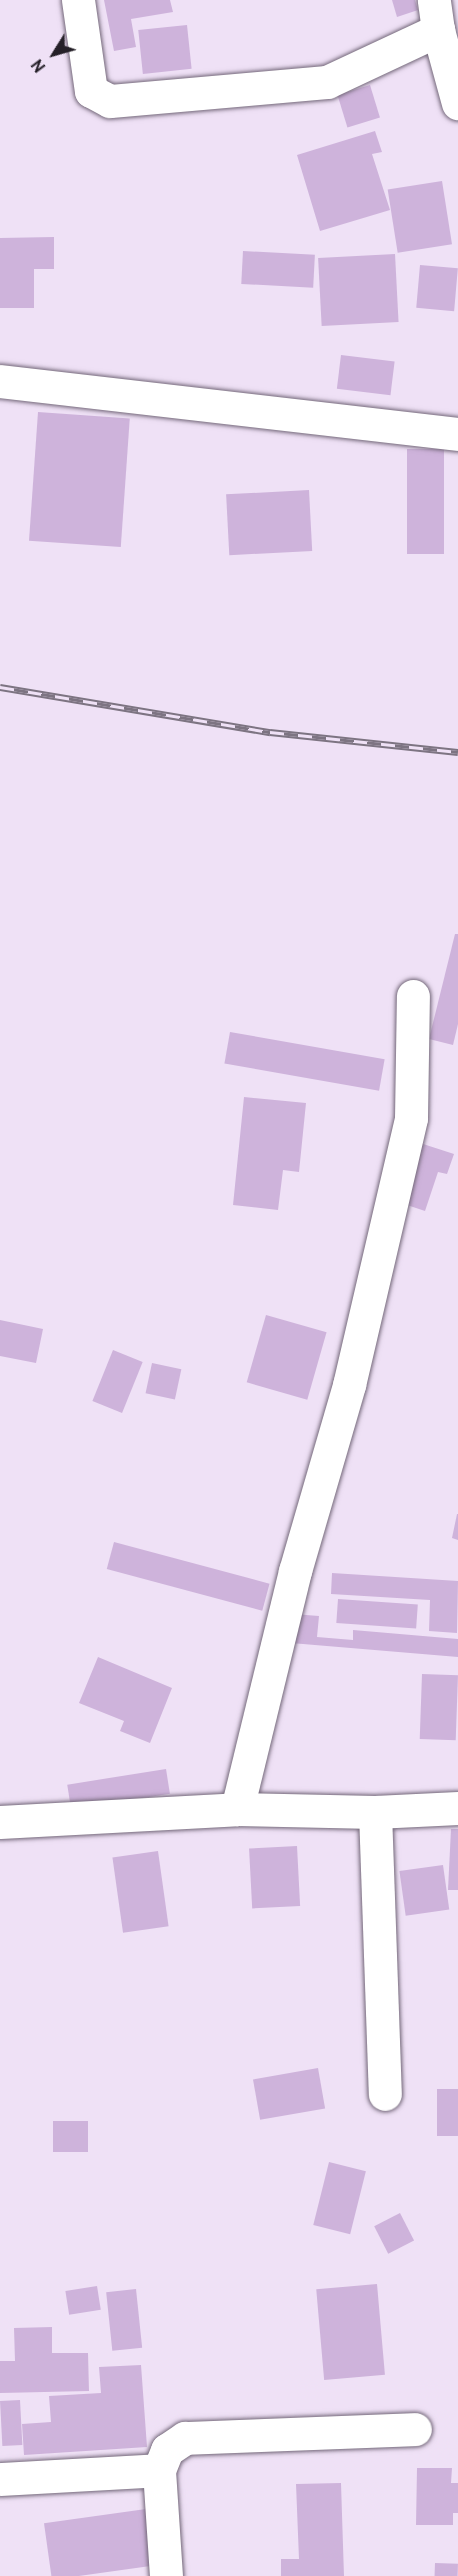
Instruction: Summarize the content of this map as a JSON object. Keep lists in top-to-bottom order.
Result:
{
  "north": "bottom left"
}
